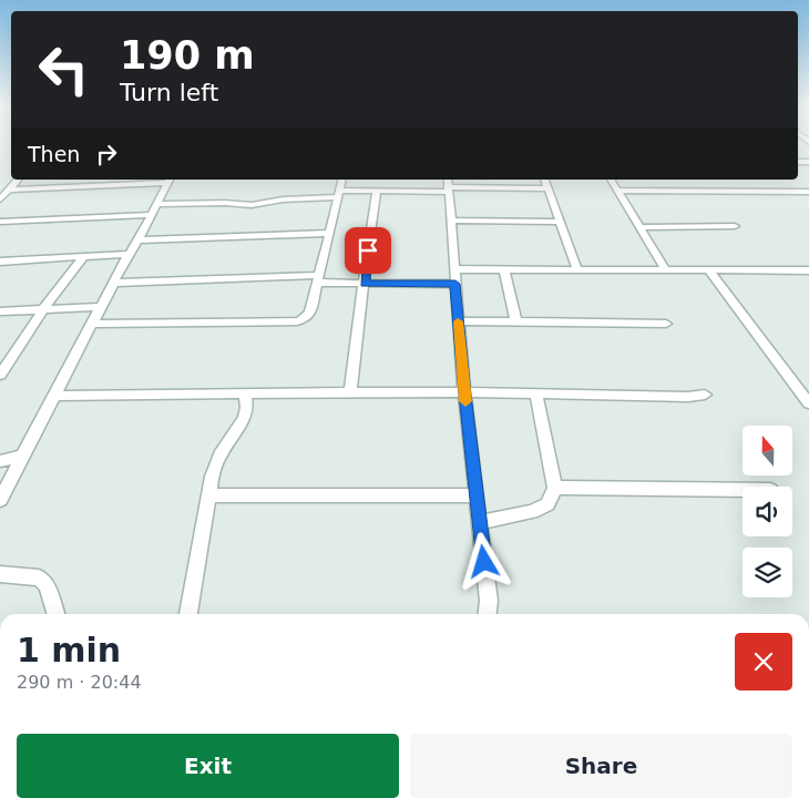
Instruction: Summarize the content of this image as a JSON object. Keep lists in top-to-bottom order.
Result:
{
  "north": "top",
  "page": {
    "turn": ["190 m", "Turn left"],
    "then": "Then",
    "heading": ["1 min", "290 m · 20:44"],
    "buttons": ["Exit", "Share"]
  }
}
